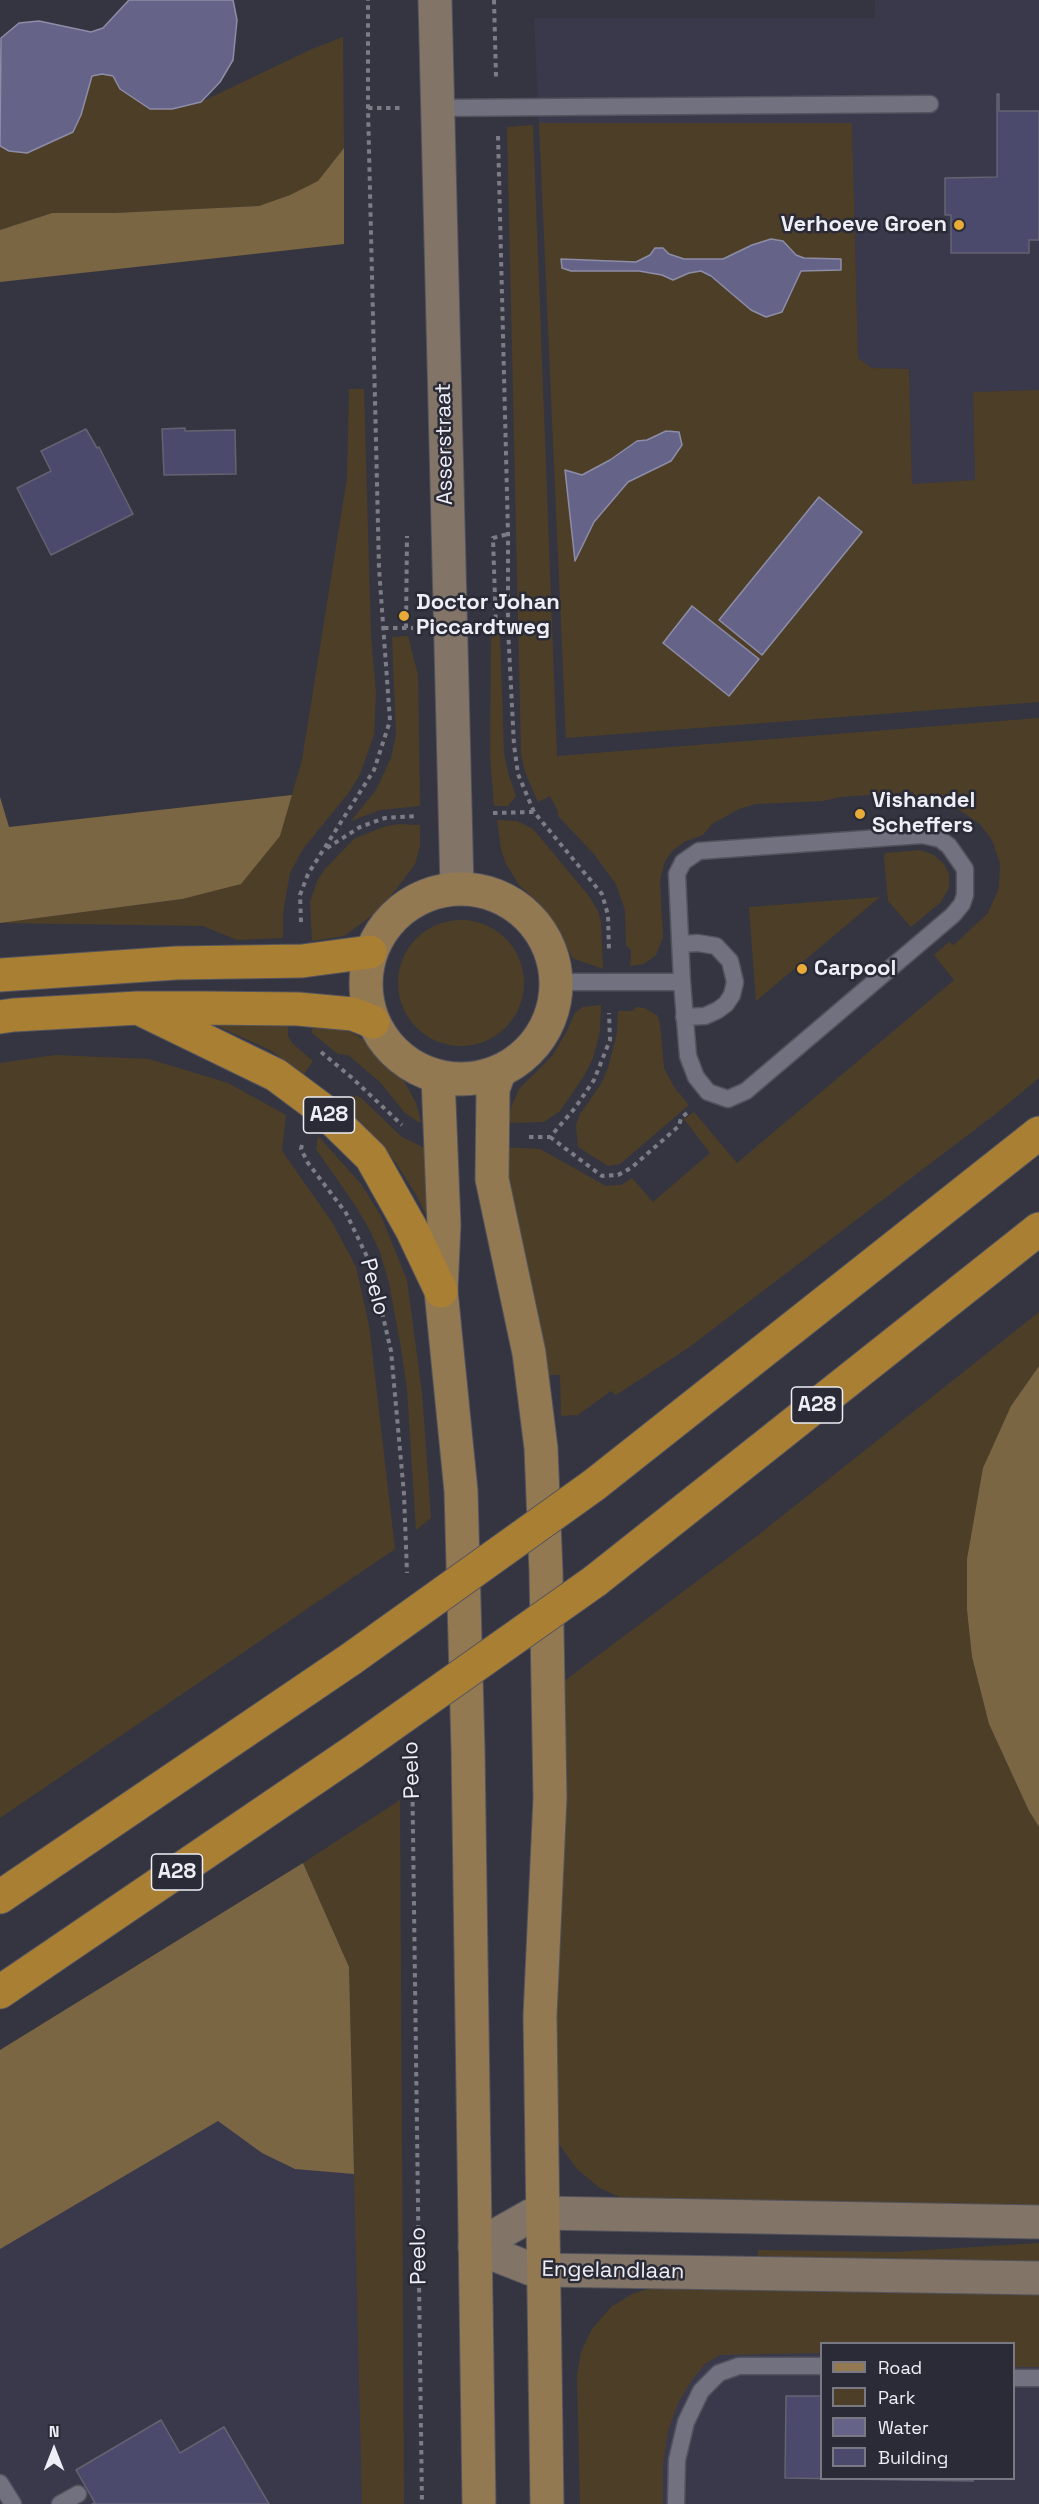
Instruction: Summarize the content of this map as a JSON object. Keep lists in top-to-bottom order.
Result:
{
  "streets": {
    "highway": ["A28"],
    "main road": ["Asserstraat", "Engelandlaan"],
    "path": ["Peelo"]
  },
  "crossings": [
    ["Asserstraat", "A28"],
    ["A28", "Peelo"]
  ],
  "places": [
    "Verhoeve Groen",
    "Doctor Johan Piccardtweg",
    "Vishandel Scheffers",
    "Carpool"
  ],
  "legend": [
    "Road",
    "Park",
    "Water",
    "Building"
  ],
  "north": "top"
}
